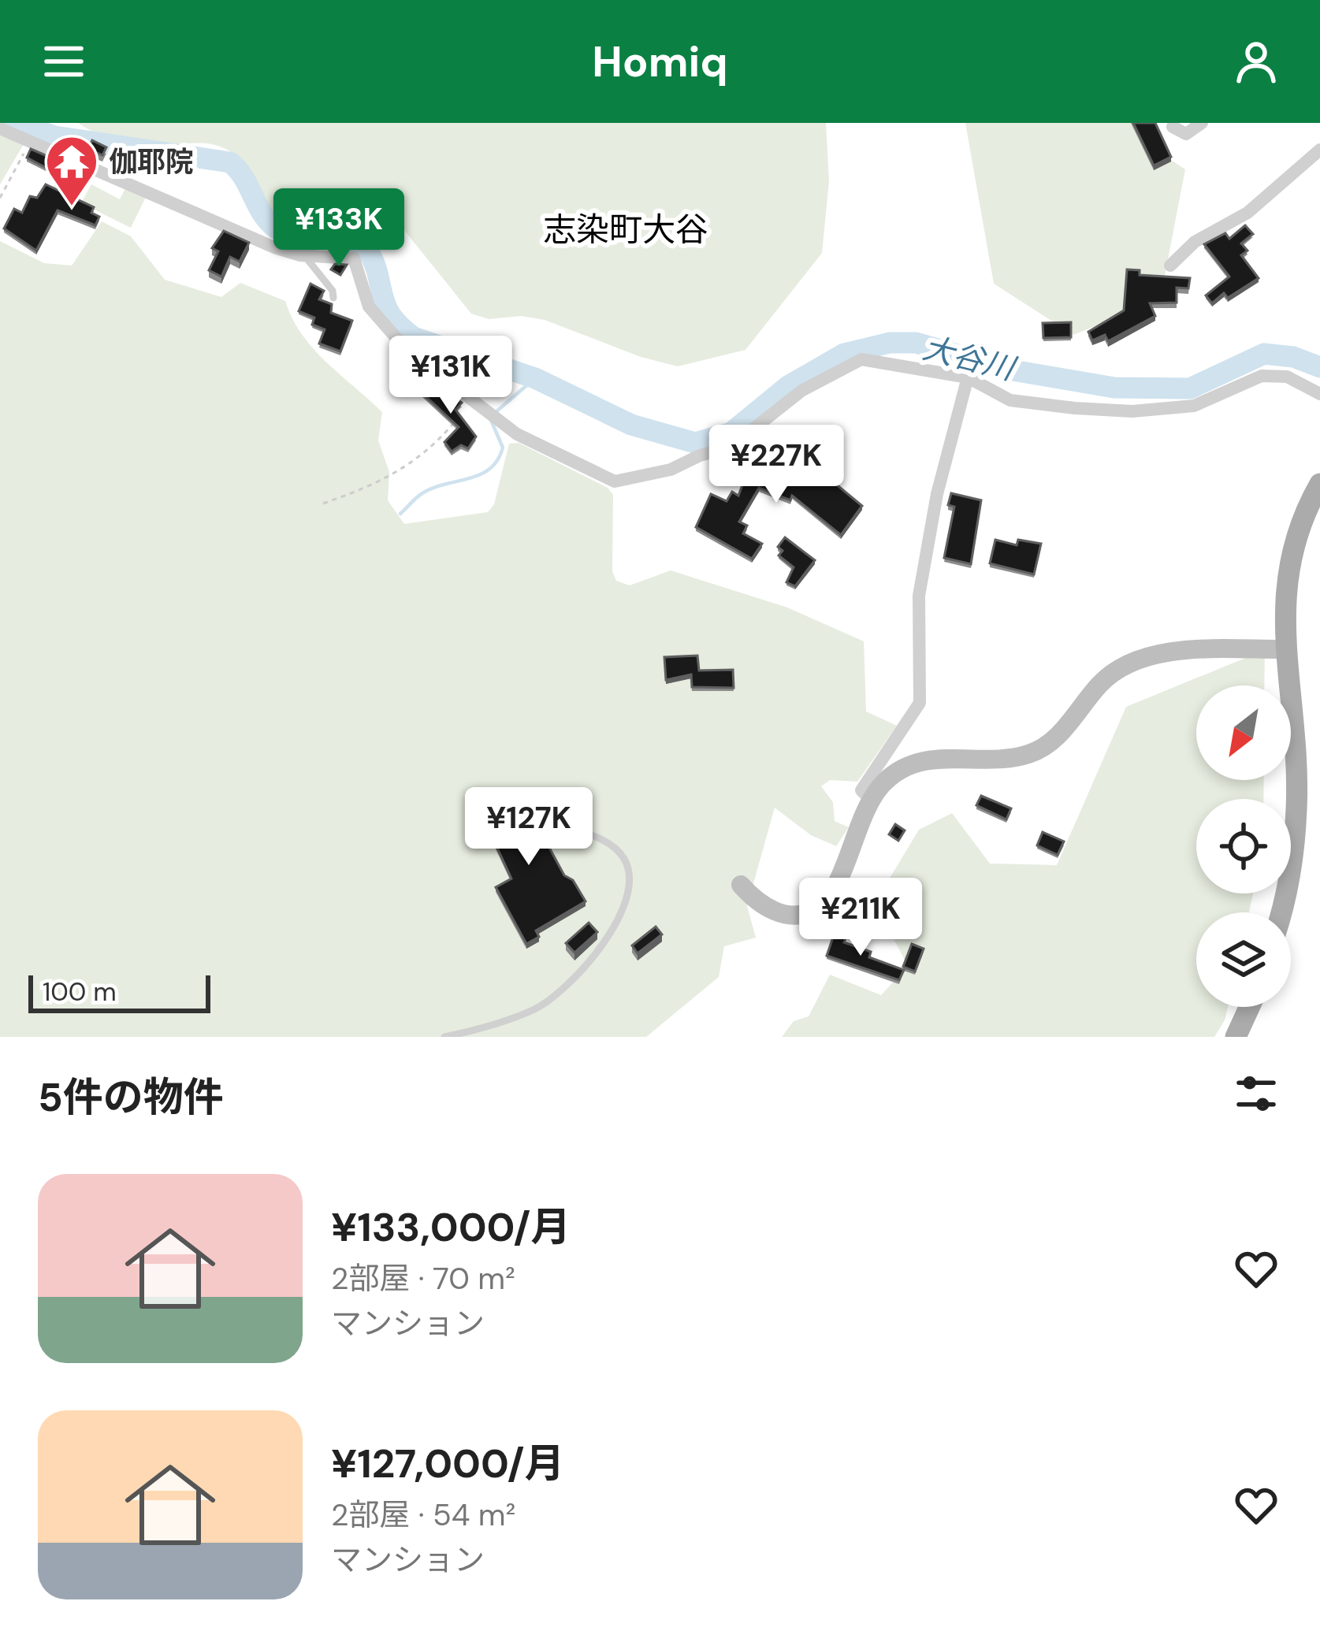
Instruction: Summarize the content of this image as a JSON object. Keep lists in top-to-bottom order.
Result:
{
  "districts": ["志染町大谷"],
  "water": ["大谷川"],
  "places": {
    "temple": ["伽耶院"]
  },
  "scale_bar": "100 m",
  "north": "bottom left",
  "page": {
    "header": "Homiq",
    "price": [
      "¥133K",
      "¥131K",
      "¥227K",
      "¥127K",
      "¥211K"
    ],
    "scale": "100 m",
    "heading": "5件の物件",
    "list": [
      {
        "name": "¥133,000/月",
        "note": "2部屋 · 70 m² · マンション"
      },
      {
        "name": "¥127,000/月",
        "note": "2部屋 · 54 m² · マンション"
      }
    ]
  }
}
